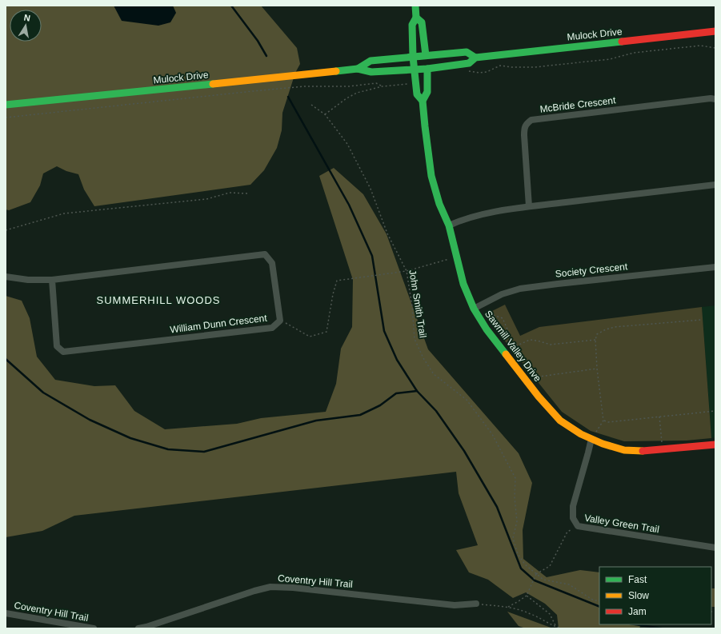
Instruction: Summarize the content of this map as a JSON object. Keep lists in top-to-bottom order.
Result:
{
  "streets": {
    "main road": ["Mulock Drive", "Sawmill Valley Drive"],
    "street": [
      "McBride Crescent",
      "Society Crescent",
      "William Dunn Crescent",
      "Valley Green Trail",
      "Coventry Hill Trail"
    ],
    "path": ["John Smith Trail"]
  },
  "crossings": [
    ["Mulock Drive", "Sawmill Valley Drive"],
    ["Society Crescent", "Sawmill Valley Drive"],
    ["Sawmill Valley Drive", "Valley Green Trail"]
  ],
  "districts": ["SUMMERHILL WOODS"],
  "legend": ["Fast", "Slow", "Jam"],
  "north": "top"
}
